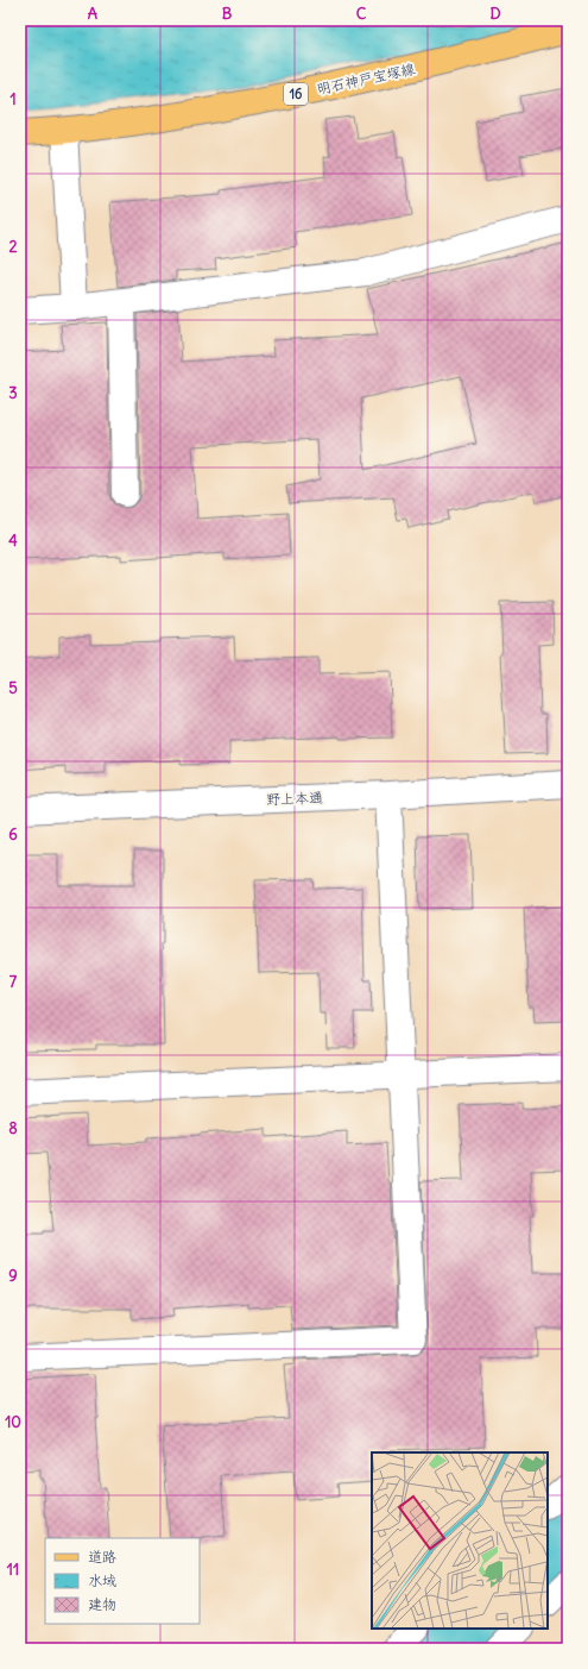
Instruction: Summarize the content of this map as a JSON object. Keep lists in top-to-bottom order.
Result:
{
  "streets": {
    "main road": ["明石神戸宝塚線", "16"],
    "street": ["野上本通"]
  },
  "legend": ["道路", "水域", "建物"],
  "grid": {
    "columns": [
      "A",
      "B",
      "C",
      "D"
    ],
    "rows": [
      "1",
      "2",
      "3",
      "4",
      "5",
      "6",
      "7",
      "8",
      "9",
      "10",
      "11"
    ]
  }
}
